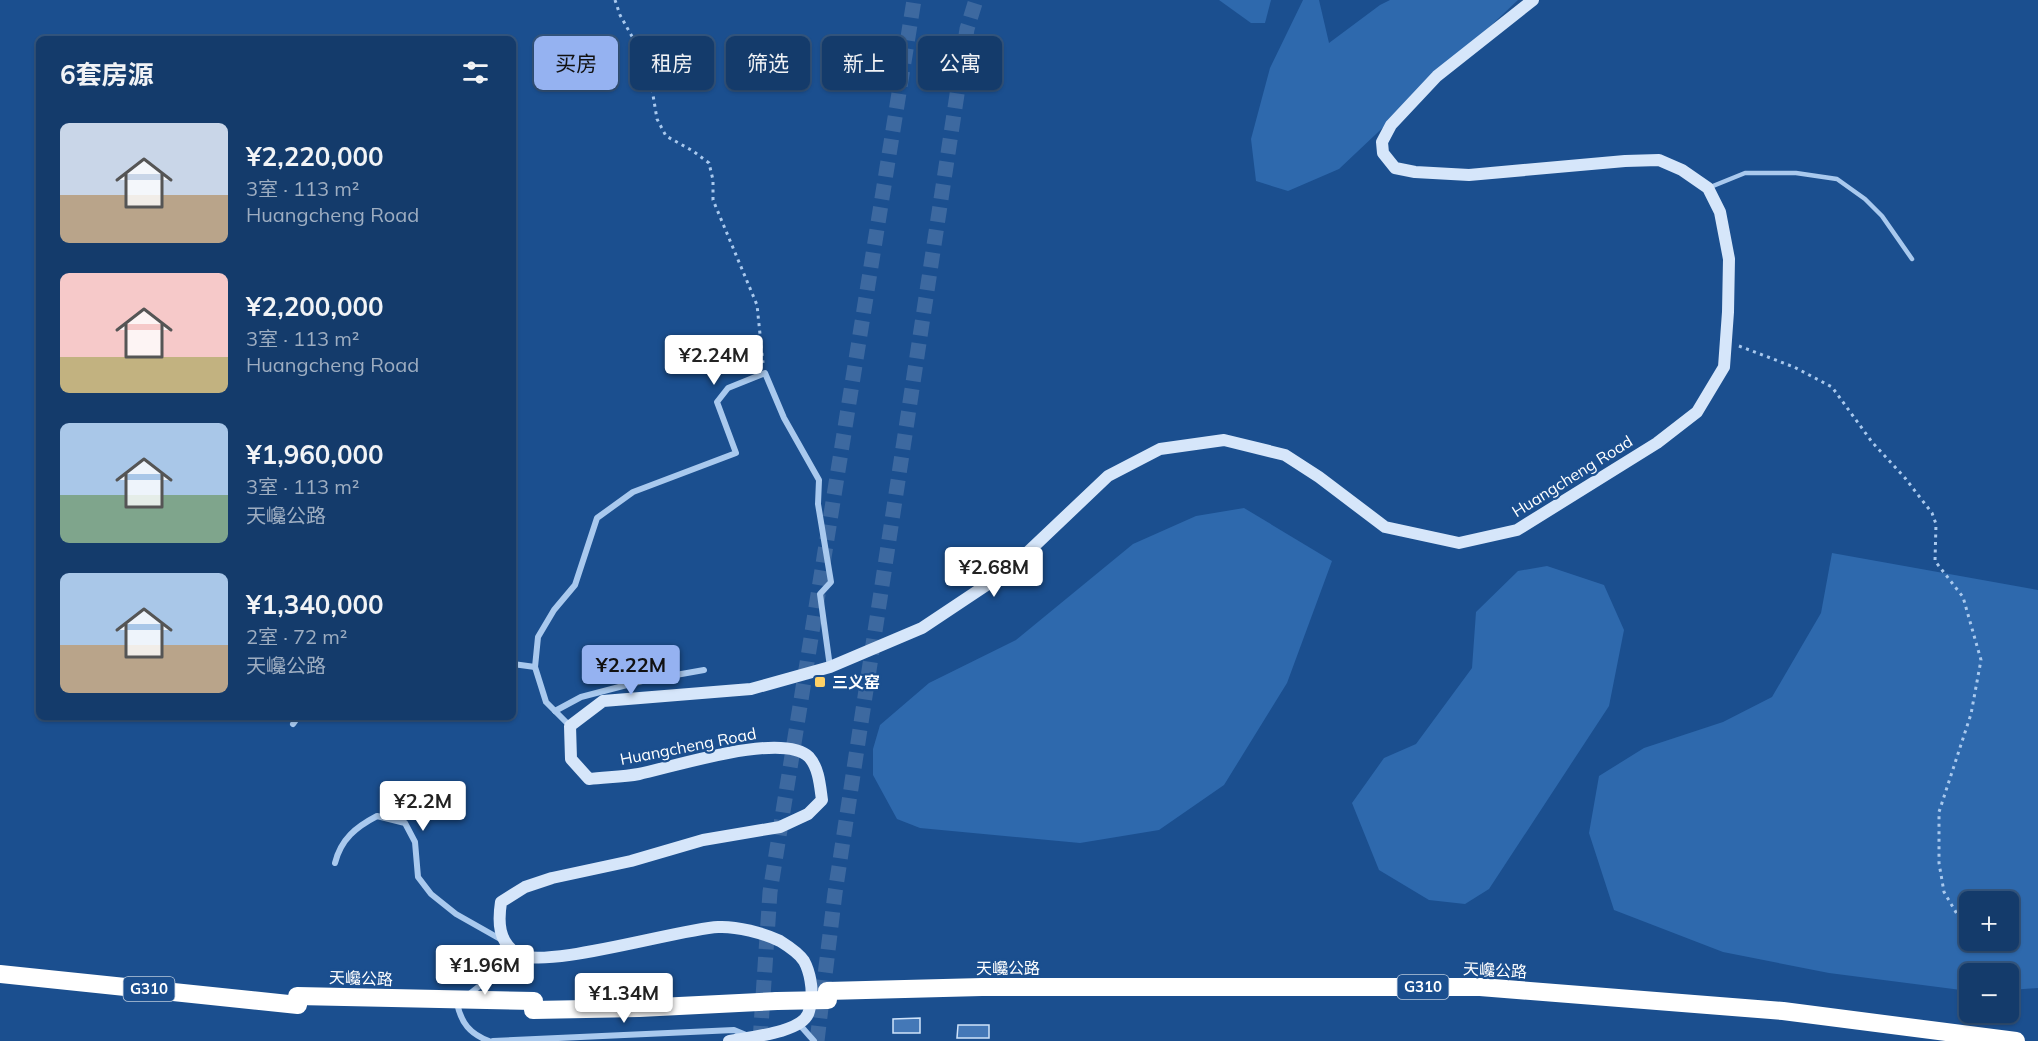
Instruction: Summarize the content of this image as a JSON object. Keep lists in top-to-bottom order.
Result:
{
  "streets": {
    "highway": ["天巉公路", "G310"],
    "street": ["Huangcheng Road"]
  },
  "places": {
    "transit": ["三义窑"]
  },
  "page": {
    "chip": [
      "买房",
      "租房",
      "筛选",
      "新上",
      "公寓"
    ],
    "heading": "6套房源",
    "list": [
      {
        "name": "¥2,220,000",
        "note": "3室 · 113 m² · Huangcheng Road"
      },
      {
        "name": "¥2,200,000",
        "note": "3室 · 113 m² · Huangcheng Road"
      },
      {
        "name": "¥1,960,000",
        "note": "3室 · 113 m² · 天巉公路"
      },
      {
        "name": "¥1,340,000",
        "note": "2室 · 72 m² · 天巉公路"
      }
    ],
    "price": [
      "¥2.24M",
      "¥2.68M",
      "¥2.22M",
      "¥2.2M",
      "¥1.96M",
      "¥1.34M"
    ],
    "map_buttons": ["+", "−"]
  }
}
